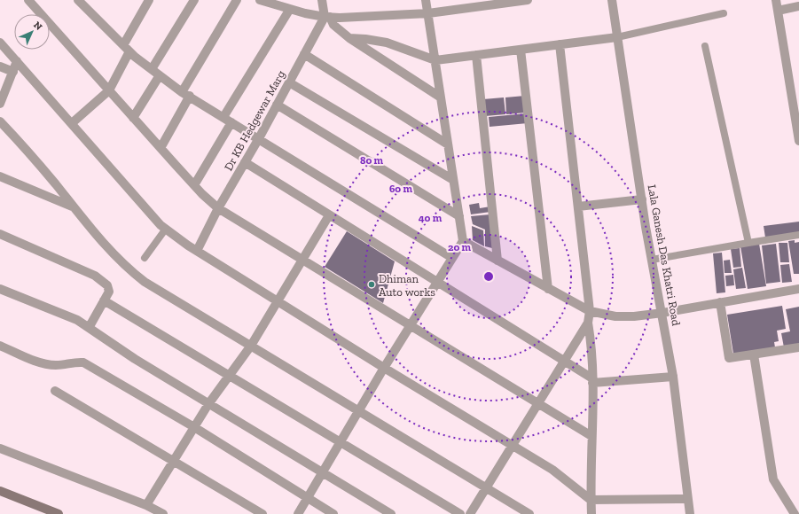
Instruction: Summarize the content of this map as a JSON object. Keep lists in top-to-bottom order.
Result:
{
  "streets": {
    "street": ["Dr KB Hedgewar Marg", "Lala Ganesh Das Khatri Road"]
  },
  "places": ["Dhiman Auto works"],
  "north": "top right",
  "rings": [
    "80 m",
    "60 m",
    "40 m",
    "20 m"
  ]
}
